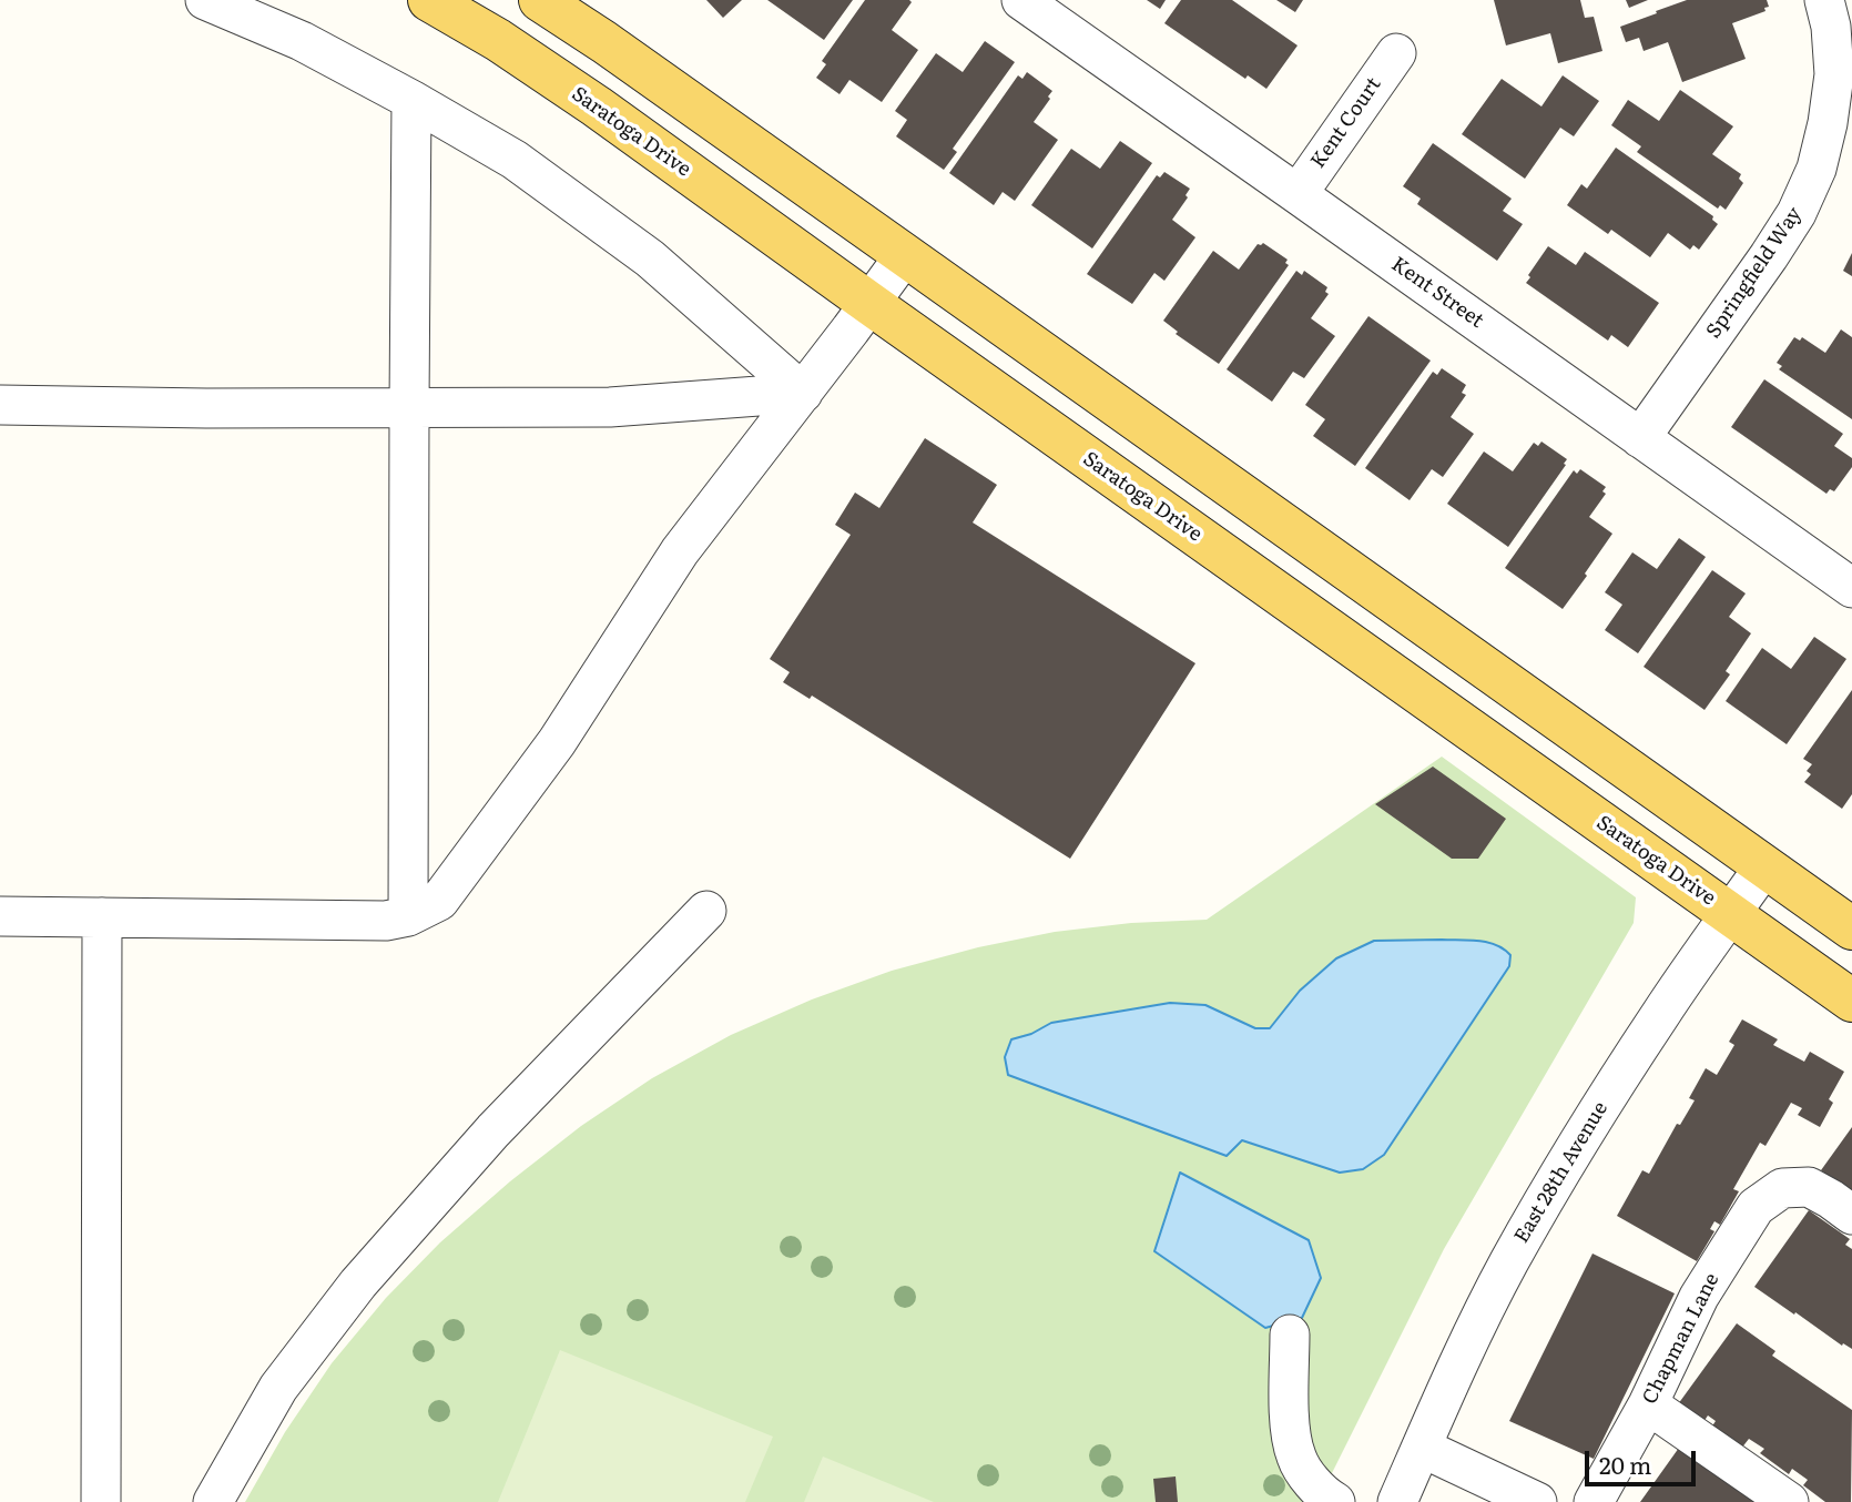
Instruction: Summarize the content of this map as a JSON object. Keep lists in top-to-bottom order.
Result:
{
  "streets": {
    "main road": ["Saratoga Drive"],
    "street": [
      "Kent Court",
      "Springfield Way",
      "Kent Street",
      "East 28th Avenue",
      "Chapman Lane"
    ]
  },
  "crossings": [
    ["Kent Court", "Kent Street"],
    ["Saratoga Drive", "East 28th Avenue"],
    ["Springfield Way", "Kent Street"]
  ],
  "scale_bar": "20 m"
}
